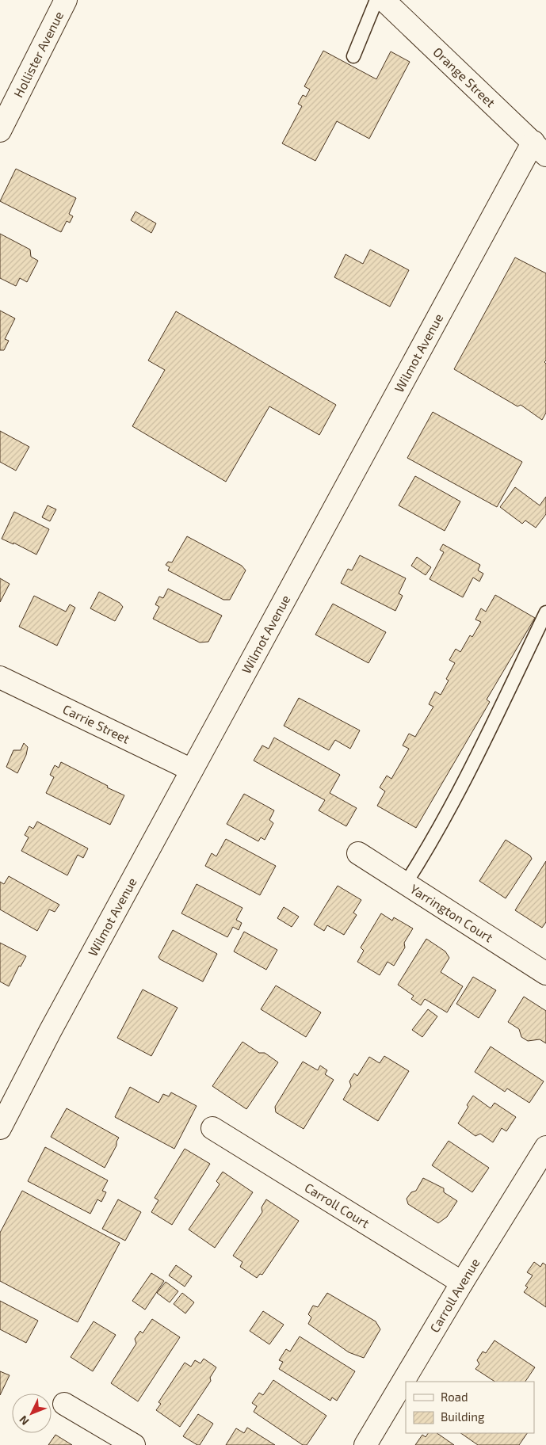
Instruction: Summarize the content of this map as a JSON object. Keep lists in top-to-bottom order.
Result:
{
  "streets": {
    "street": [
      "Hollister Avenue",
      "Orange Street",
      "Wilmot Avenue",
      "Carrie Street",
      "Yarrington Court",
      "Carroll Court",
      "Carroll Avenue"
    ]
  },
  "crossings": [
    ["Orange Street", "Wilmot Avenue"],
    ["Wilmot Avenue", "Carrie Street"],
    ["Carroll Court", "Carroll Avenue"]
  ],
  "legend": ["Road", "Building"],
  "north": "bottom left"
}
